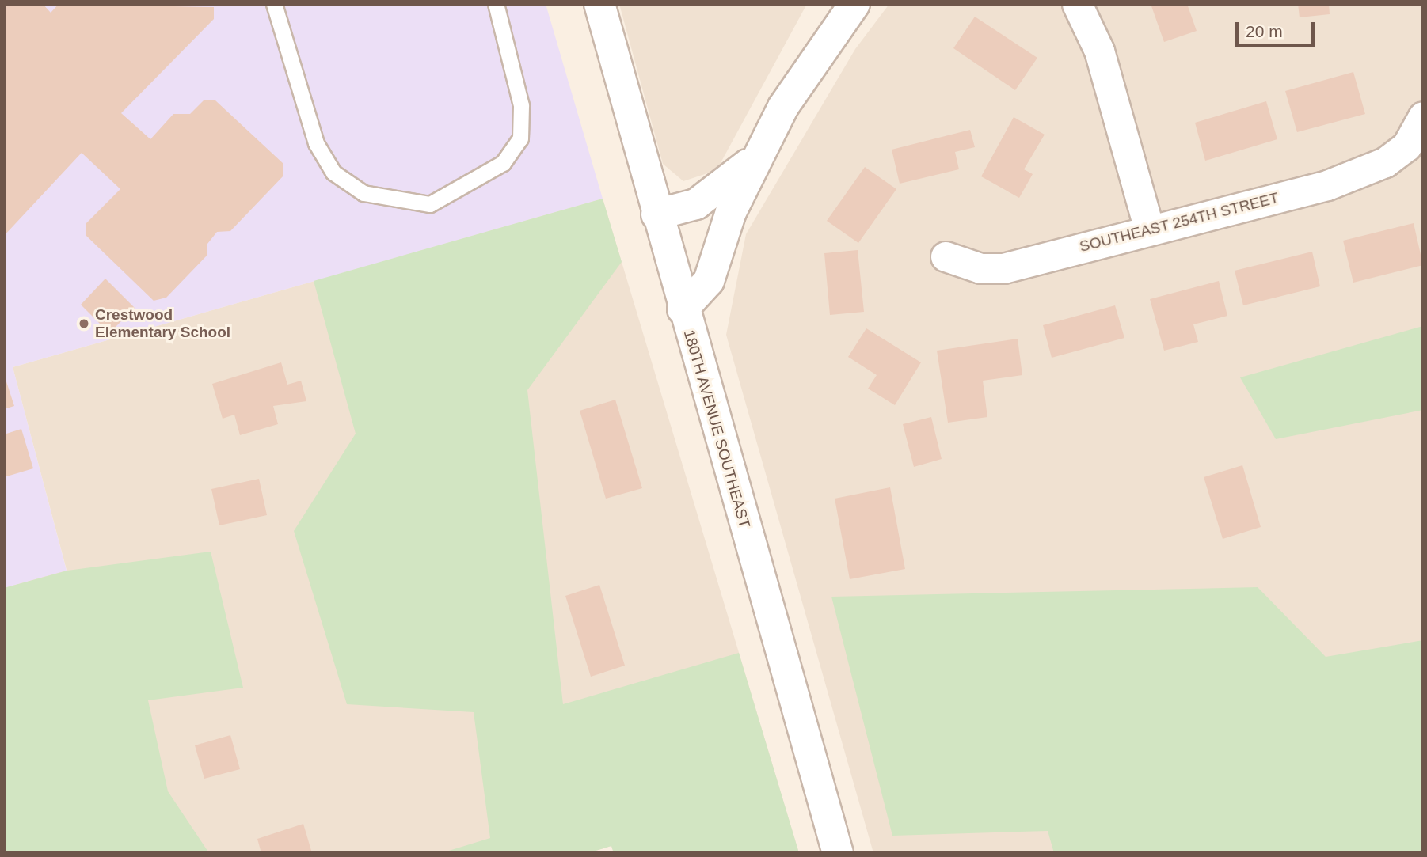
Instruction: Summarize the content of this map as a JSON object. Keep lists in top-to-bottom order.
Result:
{
  "streets": {
    "street": ["SOUTHEAST 254TH STREET", "180TH AVENUE SOUTHEAST"]
  },
  "places": ["Crestwood Elementary School"],
  "scale_bar": "20 m"
}
